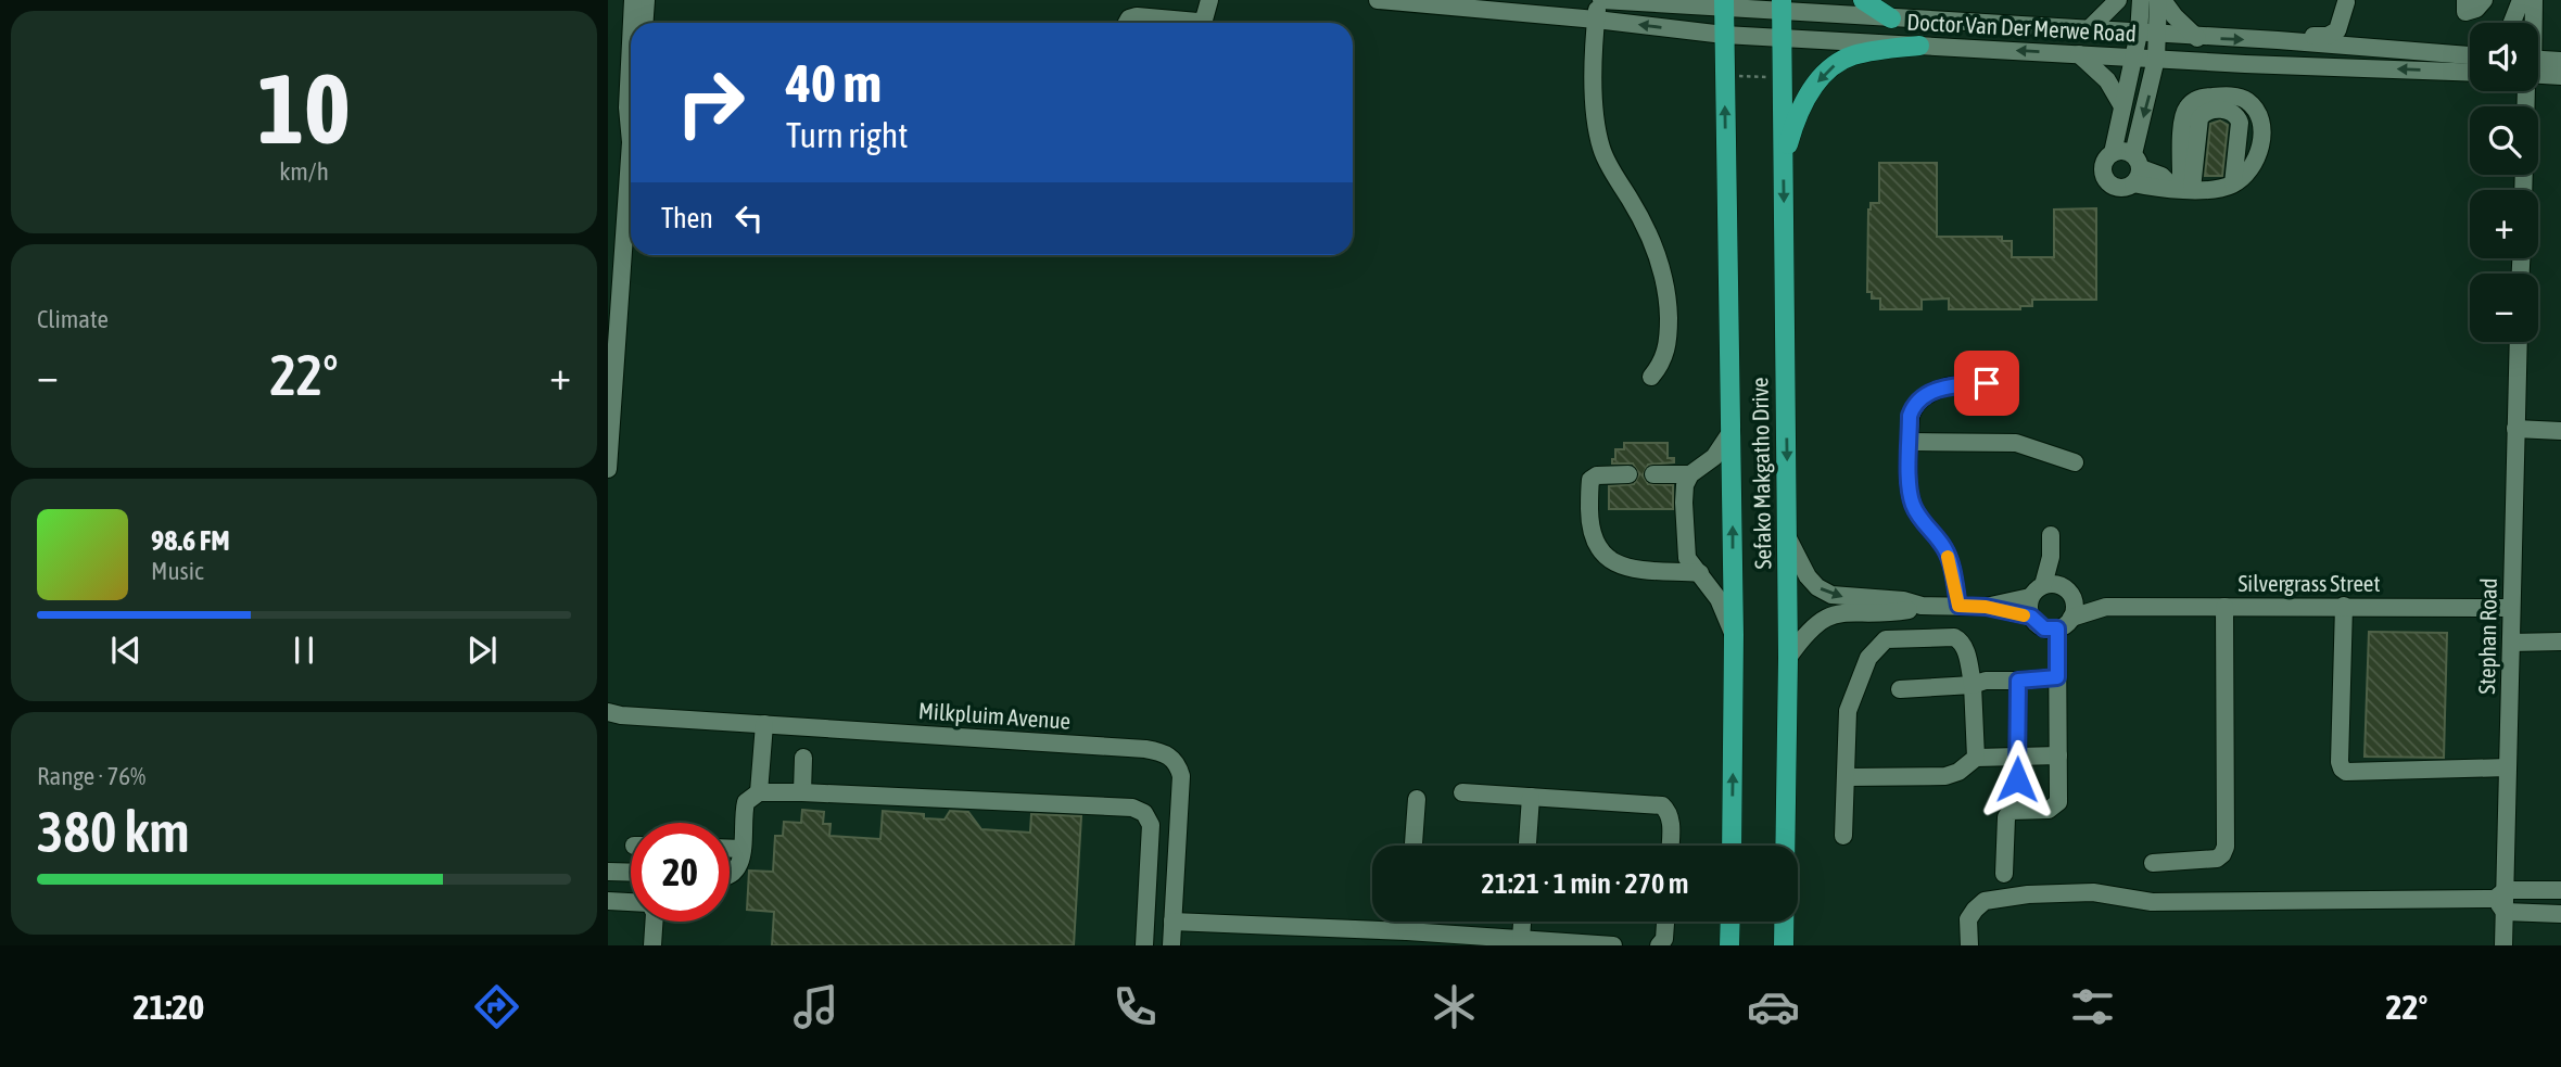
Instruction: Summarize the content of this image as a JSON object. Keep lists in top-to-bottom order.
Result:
{
  "streets": {
    "main road": ["Sefako Makgatho Drive"],
    "street": [
      "Doctor Van Der Merwe Road",
      "Silvergrass Street",
      "Stephan Road",
      "Milkpluim Avenue"
    ]
  },
  "crossings": [
    ["Doctor Van Der Merwe Road", "Sefako Makgatho Drive"],
    ["Sefako Makgatho Drive", "Silvergrass Street"],
    ["Silvergrass Street", "Stephan Road"]
  ],
  "page": {
    "tile": [
      ["10", "km/h"],
      "Climate",
      ["Range · 76%", "380 km"]
    ],
    "map_buttons": ["+", "−"],
    "turn": ["40 m", "Turn right"],
    "then": "Then",
    "heat": ["−", "22°", "+"],
    "song": ["98.6 FM", "Music"],
    "limit": "20",
    "trip": "21:21 · 1 min · 270 m",
    "tabs": ["21:20", "22°"]
  }
}
